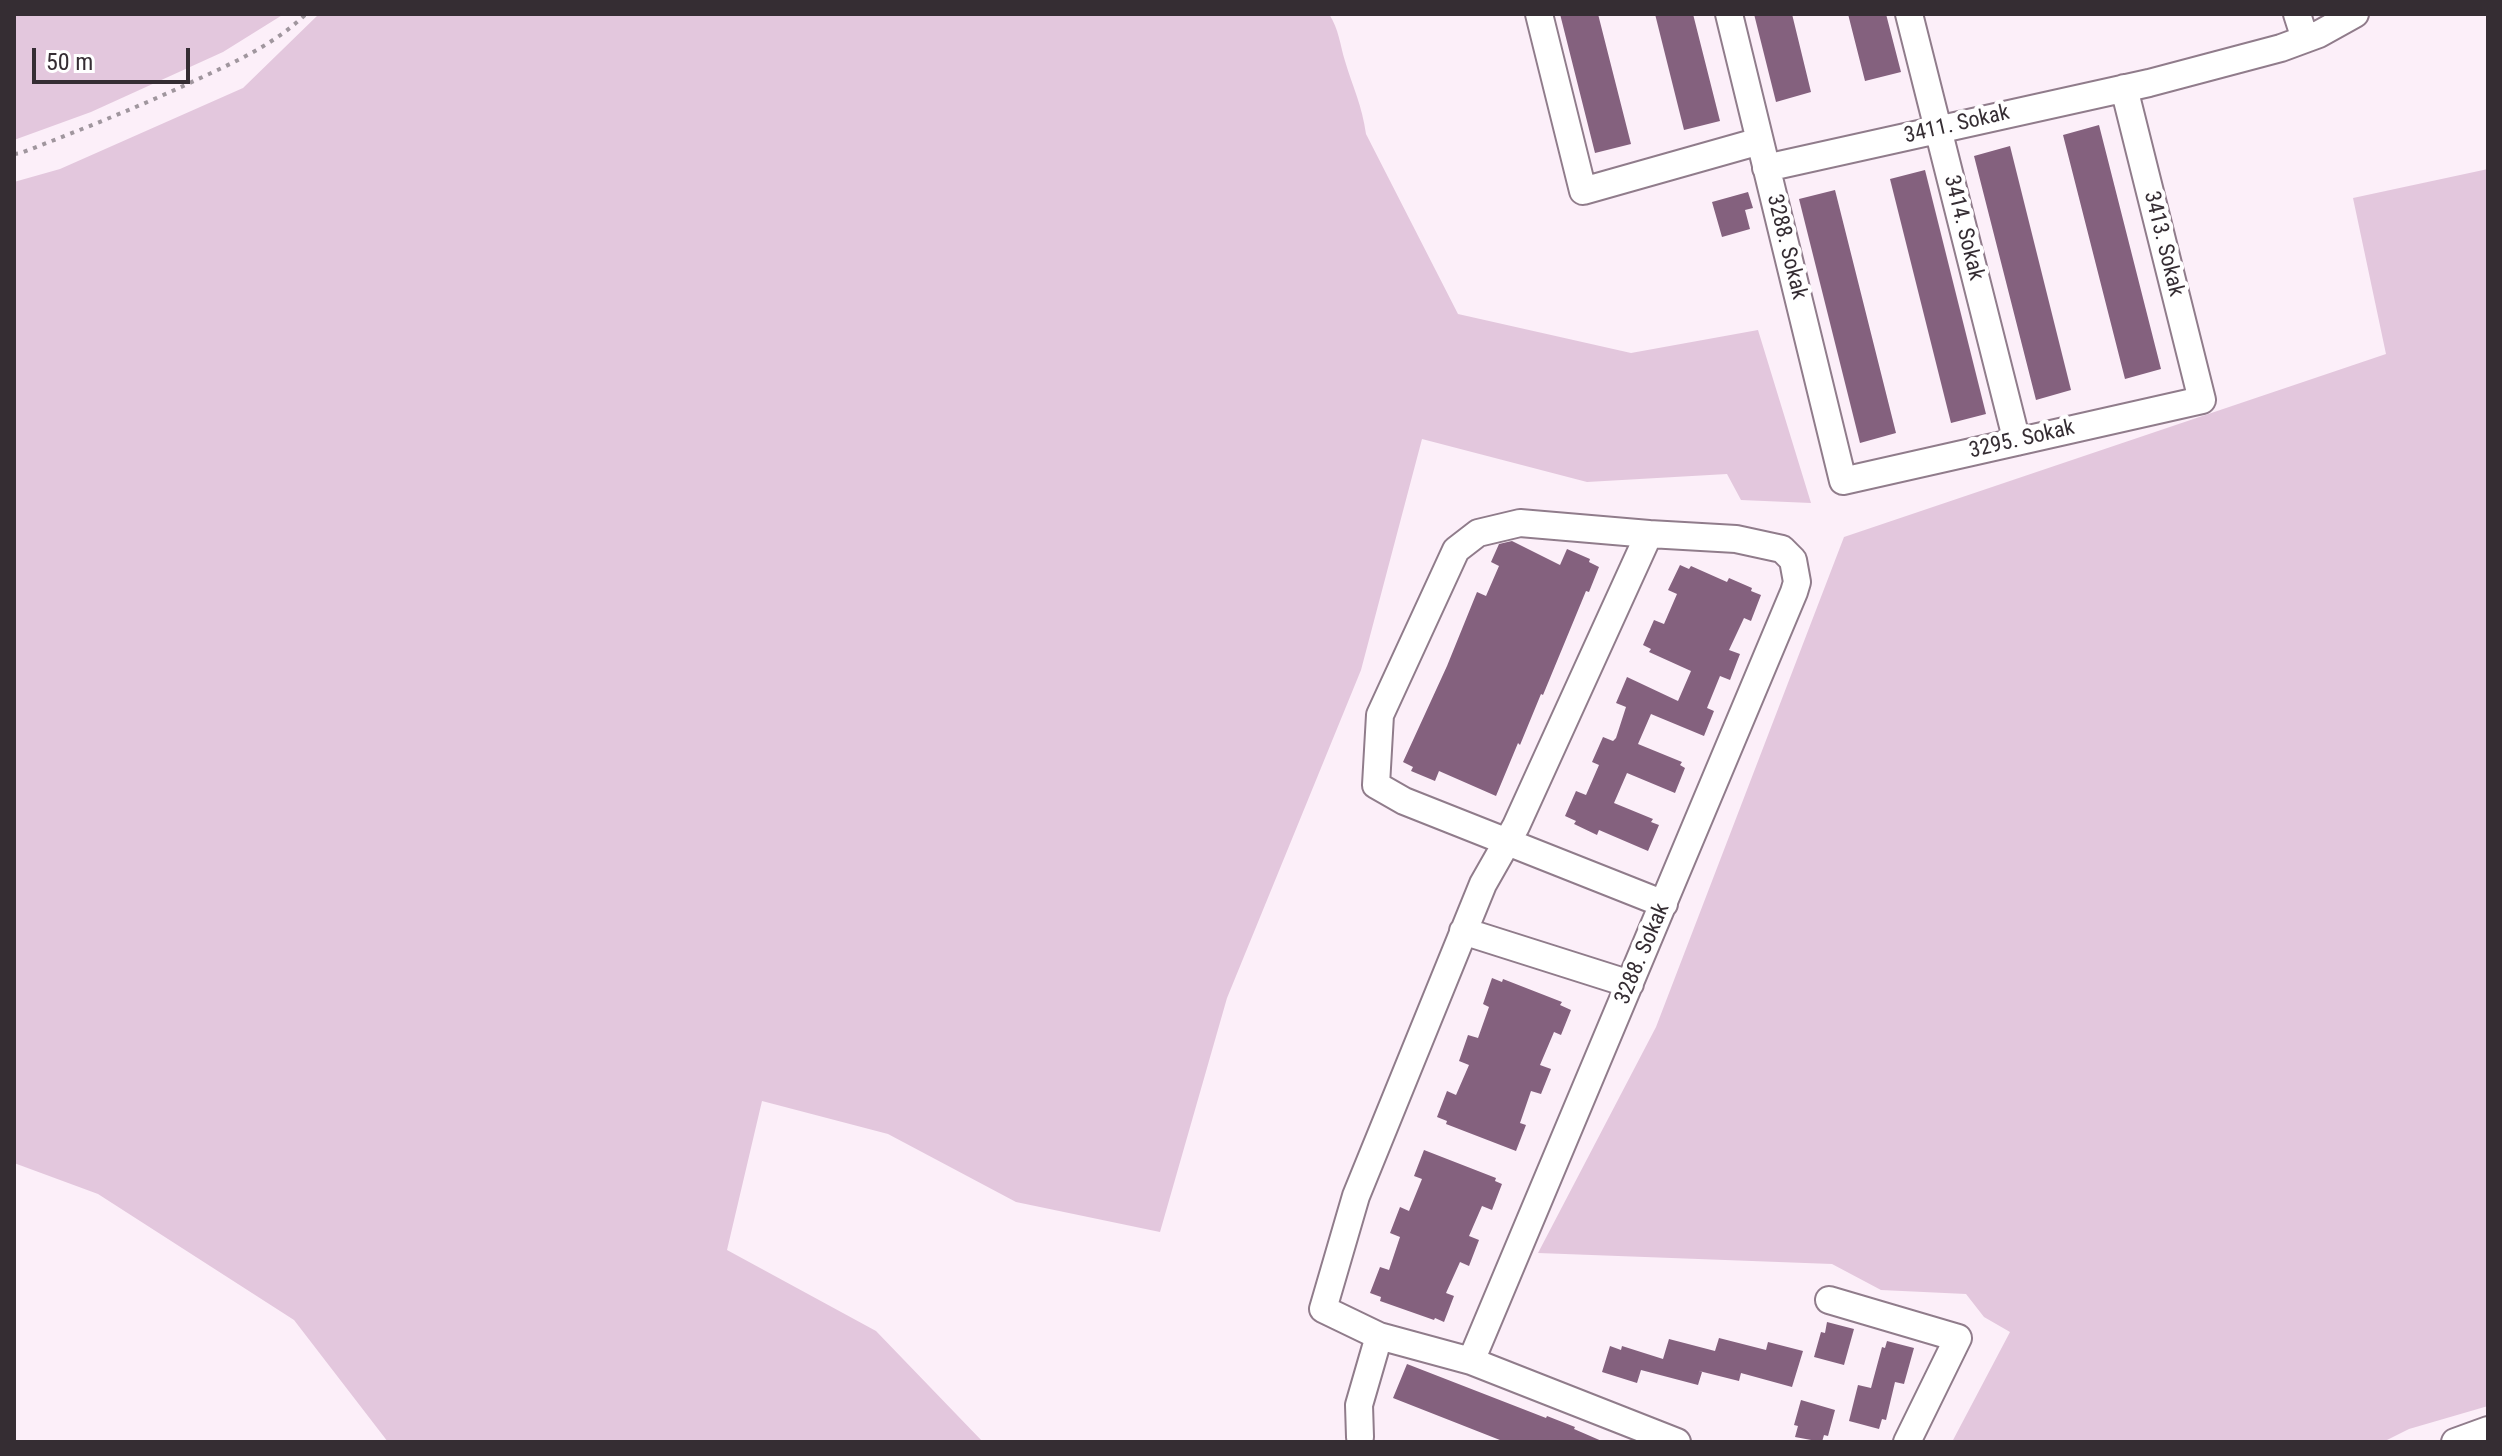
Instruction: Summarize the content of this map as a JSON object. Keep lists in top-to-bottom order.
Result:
{
  "streets": {
    "street": [
      "3411. Sokak",
      "3414. Sokak",
      "3413. Sokak",
      "3288. Sokak",
      "3295. Sokak"
    ]
  },
  "crossings": [
    ["3411. Sokak", "3414. Sokak"],
    ["3411. Sokak", "3413. Sokak"],
    ["3411. Sokak", "3288. Sokak"],
    ["3414. Sokak", "3295. Sokak"],
    ["3413. Sokak", "3295. Sokak"],
    ["3288. Sokak", "3295. Sokak"]
  ],
  "scale_bar": "50 m"
}
